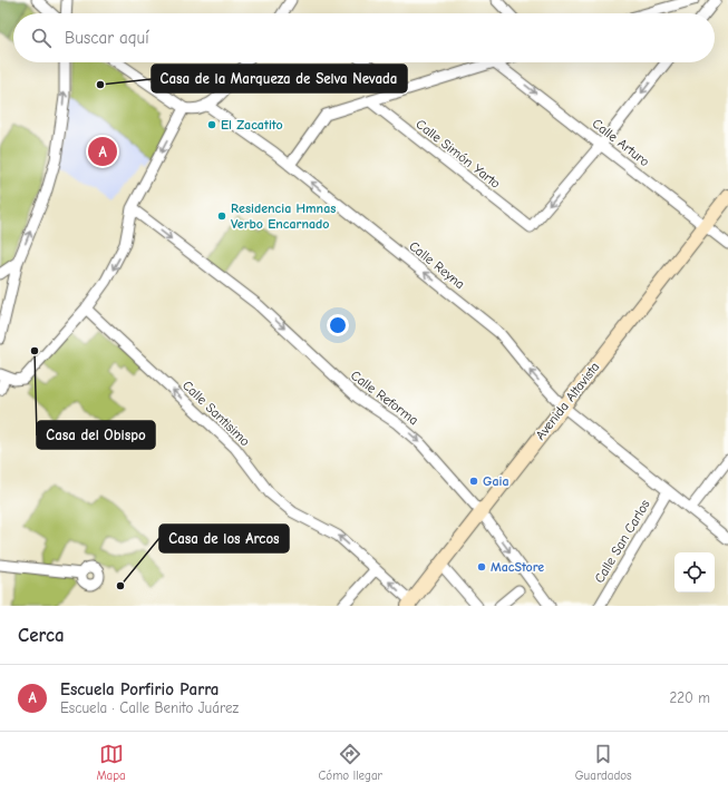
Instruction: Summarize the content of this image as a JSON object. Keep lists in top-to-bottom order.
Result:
{
  "streets": {
    "main road": ["Avenida Altavista"],
    "street": [
      "Calle Arturo",
      "Calle Simón Yarto",
      "Calle Reyna",
      "Calle Reforma",
      "Calle Santisimo",
      "Calle San Carlos"
    ]
  },
  "crossings": [
    ["Calle Arturo", "Calle Simón Yarto"],
    ["Calle Arturo", "Avenida Altavista"],
    ["Calle Reyna", "Avenida Altavista"],
    ["Calle Reyna", "Calle San Carlos"],
    ["Calle Reforma", "Avenida Altavista"],
    ["Avenida Altavista", "Calle Santisimo"]
  ],
  "one_way": [
    "Calle Arturo",
    "Calle Reyna",
    "Calle Reforma",
    "Calle Santisimo"
  ],
  "places": [
    "Casa de la Marqueza de Selva Nevada",
    "El Zacatito",
    "Residencia Hmnas Verbo Encarnado",
    "Casa del Obispo",
    "Gaia",
    "MacStore",
    "Casa de los Arcos"
  ],
  "page": {
    "search": "Buscar aquí",
    "pins": "A",
    "heading": "Cerca",
    "list": [
      {
        "mark": "A",
        "name": "Escuela Porfirio Parra",
        "note": "Escuela · Calle Benito Juárez",
        "value": "220 m"
      }
    ],
    "nav": ["Mapa", "Cómo llegar", "Guardados"]
  }
}
